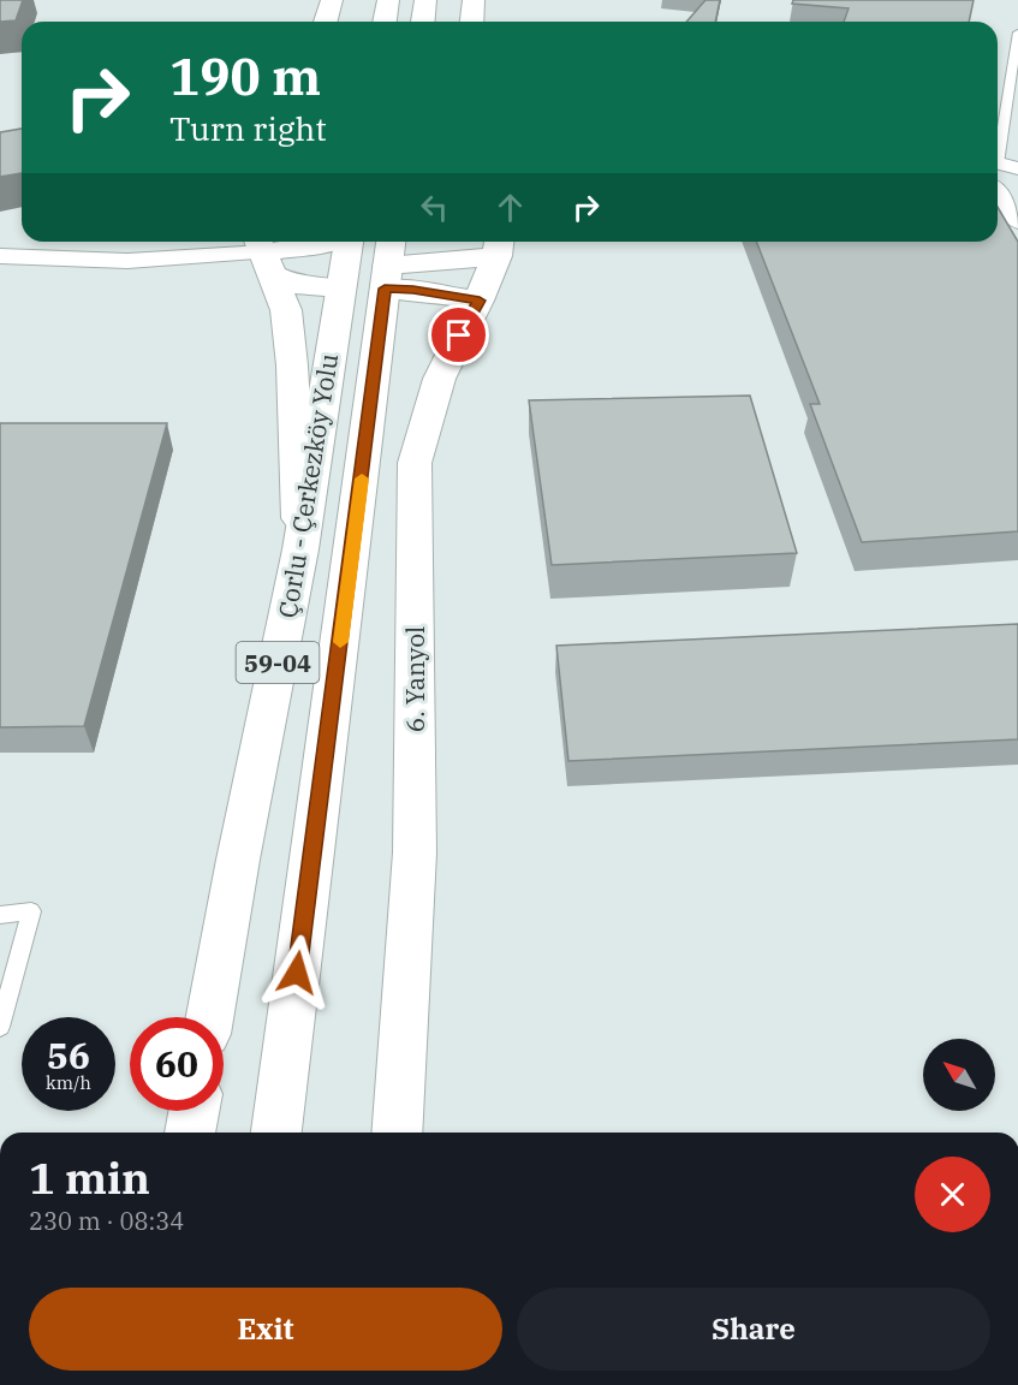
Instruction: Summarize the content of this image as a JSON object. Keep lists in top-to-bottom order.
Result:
{
  "streets": {
    "main road": ["Çorlu - Çerkezköy Yolu", "59-04", "6. Yanyol"]
  },
  "north": "top left",
  "page": {
    "turn": ["190 m", "Turn right"],
    "speed": "56 km/h",
    "limit": "60",
    "heading": ["1 min", "230 m · 08:34"],
    "buttons": ["Exit", "Share"]
  }
}
